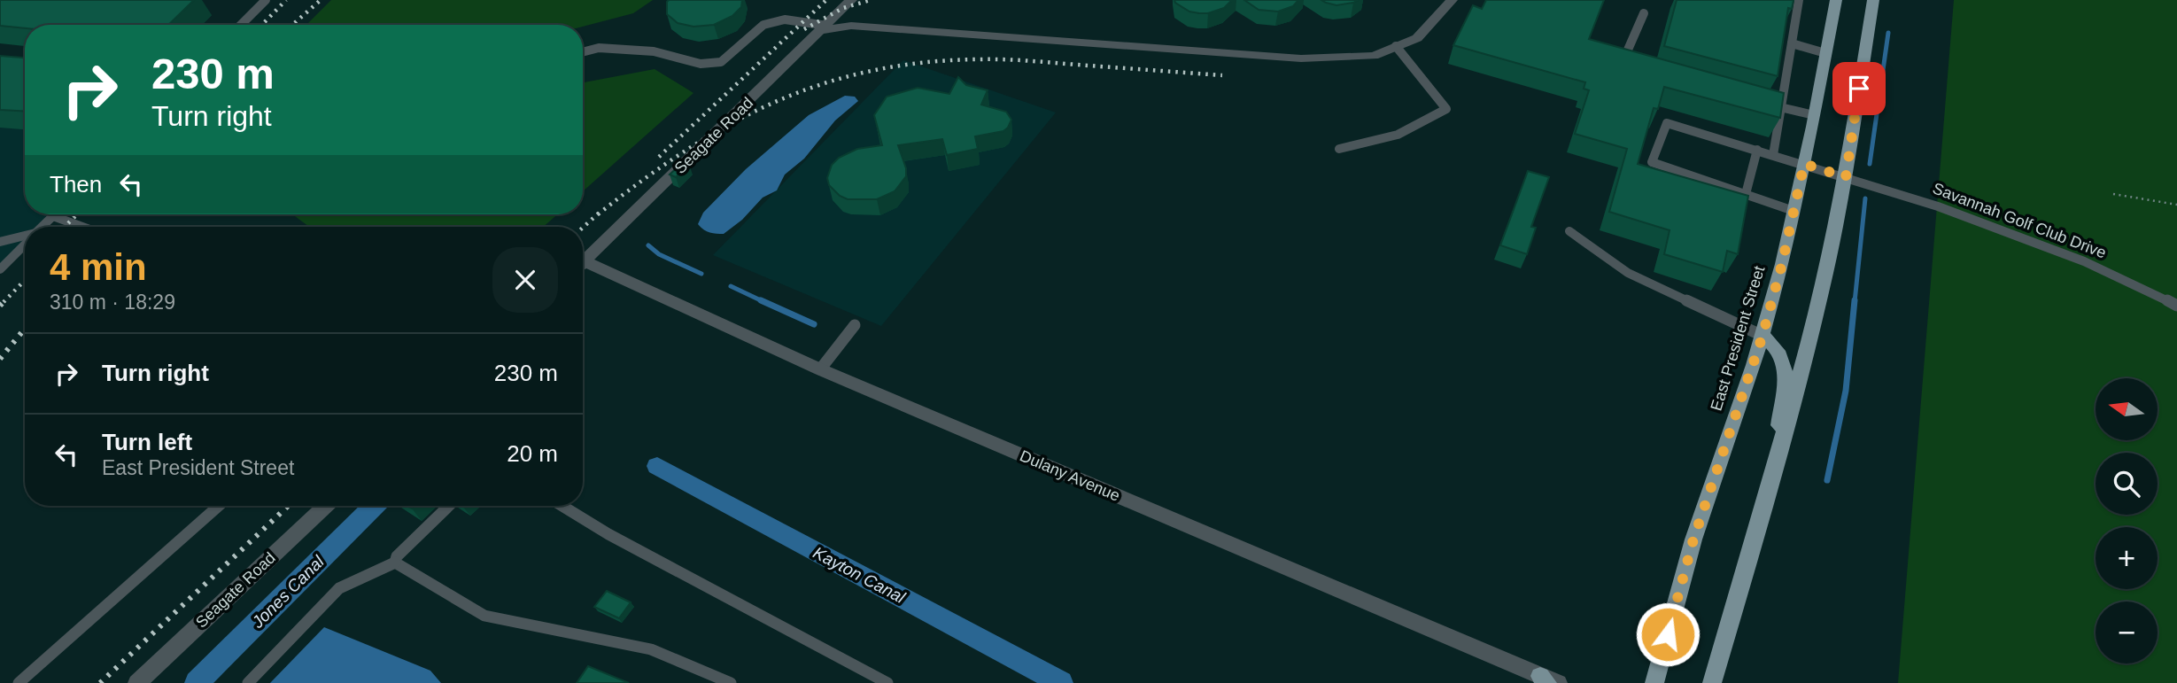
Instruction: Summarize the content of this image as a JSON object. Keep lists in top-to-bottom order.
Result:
{
  "streets": {
    "main road": ["East President Street"],
    "street": ["Seagate Road", "Dulany Avenue"],
    "lane": ["Savannah Golf Club Drive"]
  },
  "crossings": [
    ["Savannah Golf Club Drive", "East President Street"]
  ],
  "water": ["Kayton Canal", "Jones Canal"],
  "north": "left",
  "page": {
    "turn": ["230 m", "Turn right"],
    "then": "Then",
    "heading": ["4 min", "310 m · 18:29"],
    "list": [
      {
        "name": "Turn right",
        "value": "230 m"
      },
      {
        "name": "Turn left",
        "note": "East President Street",
        "value": "20 m"
      }
    ],
    "map_buttons": ["+", "−"]
  }
}
